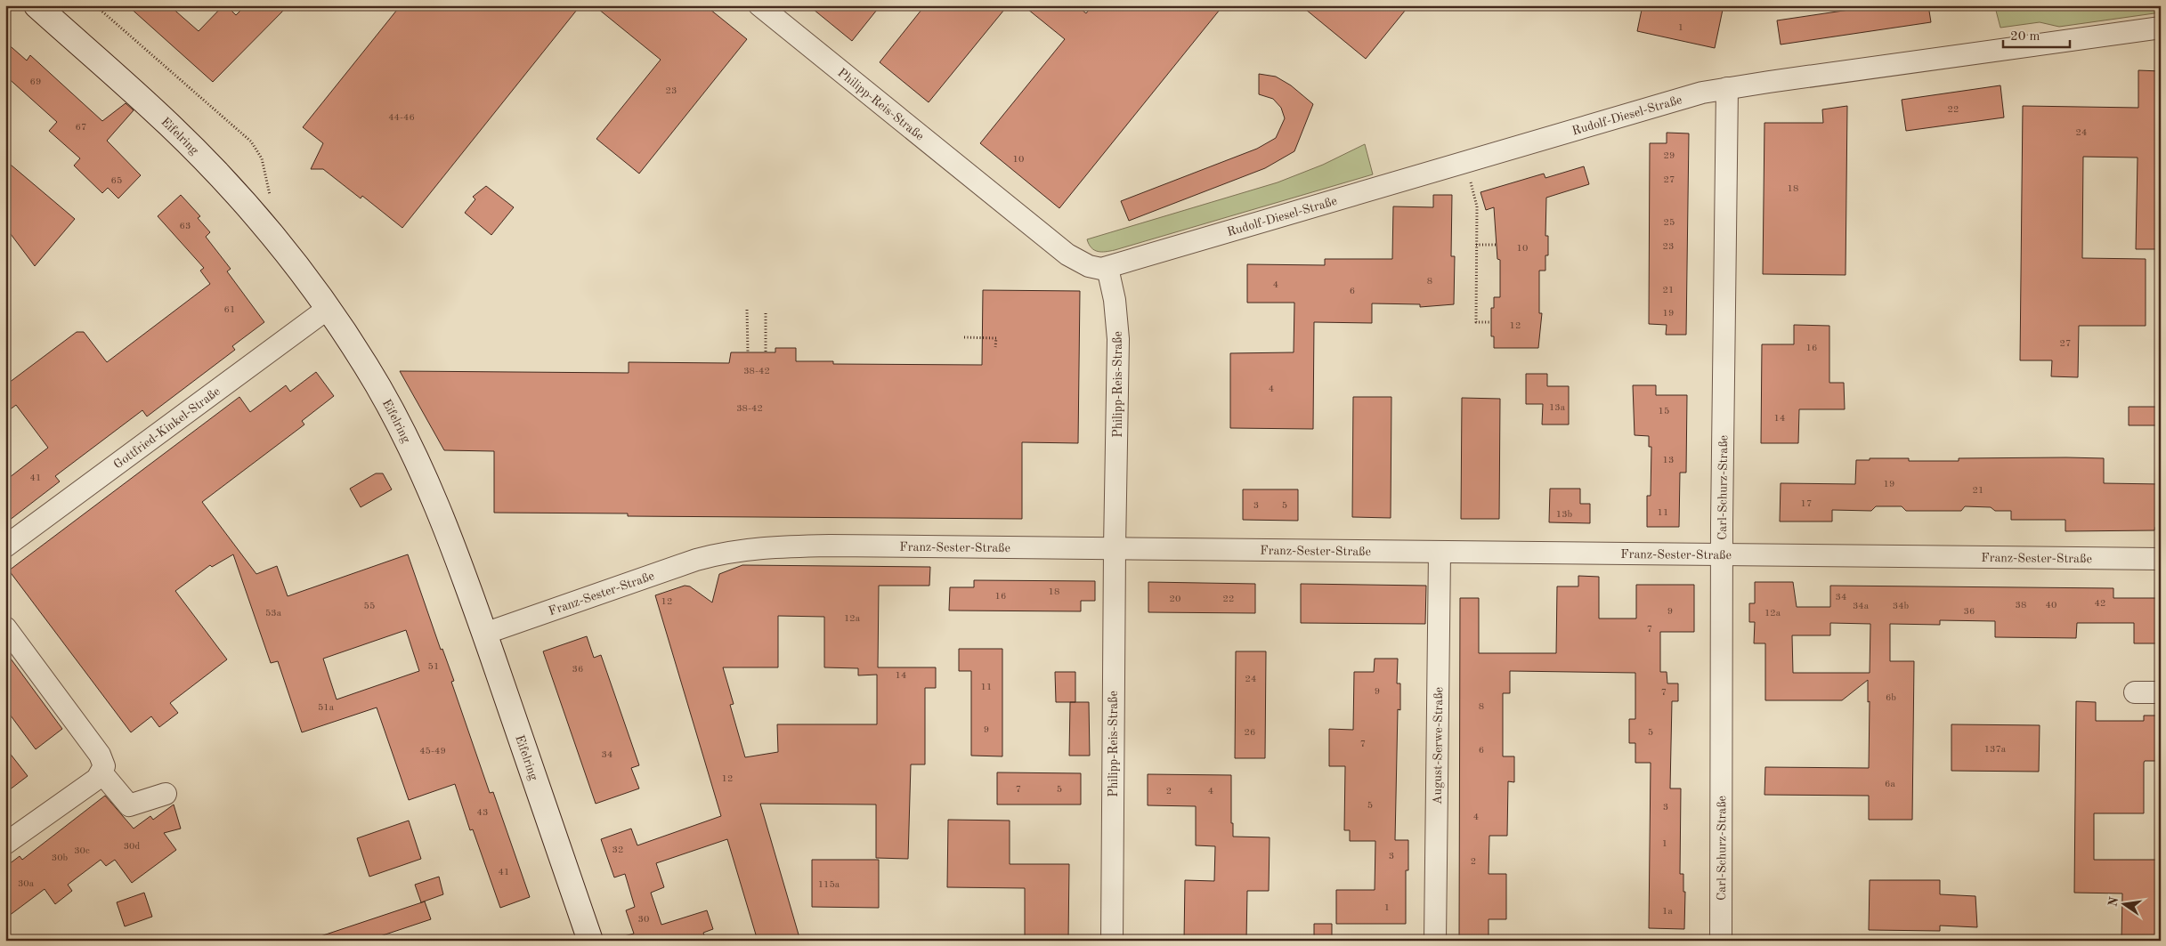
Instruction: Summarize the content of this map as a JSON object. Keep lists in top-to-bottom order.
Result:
{
  "streets": {
    "main road": ["Eifelring"],
    "street": [
      "Philipp-Reis-Straße",
      "Rudolf-Diesel-Straße",
      "Gottfried-Kinkel-Straße",
      "Carl-Schurz-Straße",
      "Franz-Sester-Straße",
      "August-Serwe-Straße"
    ]
  },
  "crossings": [
    ["Philipp-Reis-Straße", "Rudolf-Diesel-Straße"],
    ["Philipp-Reis-Straße", "Franz-Sester-Straße"],
    ["Rudolf-Diesel-Straße", "Carl-Schurz-Straße"],
    ["Eifelring", "Gottfried-Kinkel-Straße"],
    ["Eifelring", "Franz-Sester-Straße"],
    ["Carl-Schurz-Straße", "Franz-Sester-Straße"],
    ["Franz-Sester-Straße", "August-Serwe-Straße"]
  ],
  "house_numbers": [
    "1",
    "69",
    "23",
    "22",
    "44-46",
    "67",
    "24",
    "29",
    "10",
    "27",
    "65",
    "18",
    "25",
    "63",
    "23",
    "10",
    "8",
    "4",
    "21",
    "6",
    "61",
    "19",
    "12",
    "27",
    "16",
    "38-42",
    "4",
    "13a",
    "38-42",
    "15",
    "14",
    "13",
    "41",
    "19",
    "21",
    "17",
    "3",
    "5",
    "11",
    "13b",
    "18",
    "16",
    "34",
    "20",
    "22",
    "12",
    "42",
    "38",
    "40",
    "55",
    "34a",
    "34b",
    "9",
    "36",
    "53a",
    "12a",
    "12a",
    "7",
    "51",
    "36",
    "14",
    "24",
    "11",
    "9",
    "7",
    "6b",
    "8",
    "51a",
    "9",
    "26",
    "5",
    "7",
    "137a",
    "6",
    "45-49",
    "34",
    "12",
    "6a",
    "7",
    "5",
    "2",
    "4",
    "5",
    "3",
    "43",
    "4",
    "1",
    "30d",
    "32",
    "30c",
    "3",
    "30b",
    "2",
    "41",
    "30a",
    "115a",
    "1",
    "1a",
    "30"
  ],
  "scale_bar": "20 m",
  "north": "left"
}
